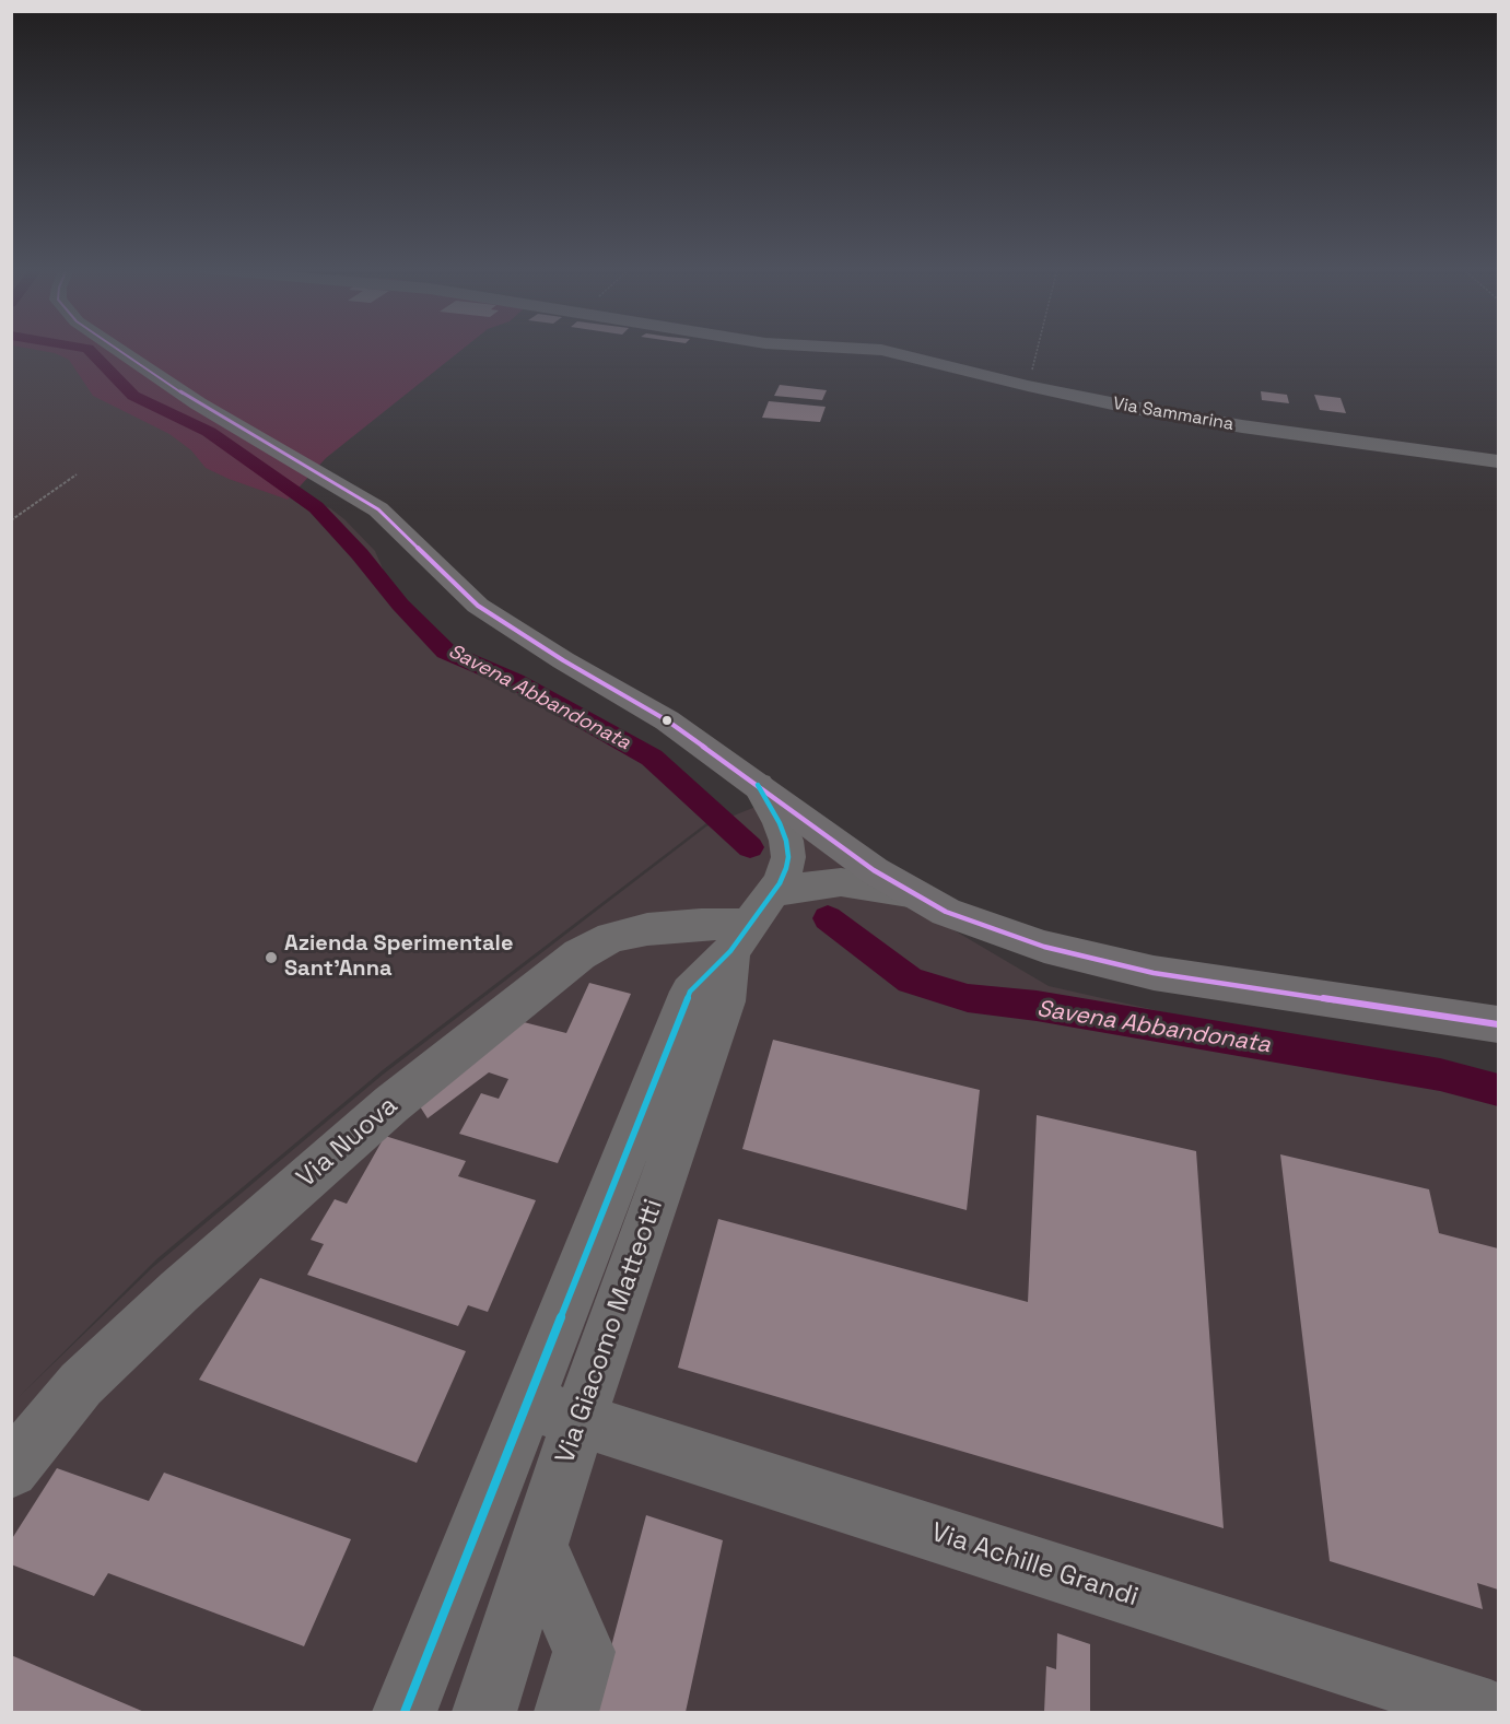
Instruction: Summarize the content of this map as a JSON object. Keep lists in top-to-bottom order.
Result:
{
  "streets": {
    "street": [
      "Via Sammarina",
      "Via Nuova",
      "Via Giacomo Matteotti",
      "Via Achille Grandi"
    ]
  },
  "crossings": [
    ["Via Nuova", "Via Giacomo Matteotti"],
    ["Via Giacomo Matteotti", "Via Achille Grandi"]
  ],
  "water": ["Savena Abbandonata"],
  "places": ["Azienda Sperimentale Sant'Anna"]
}
